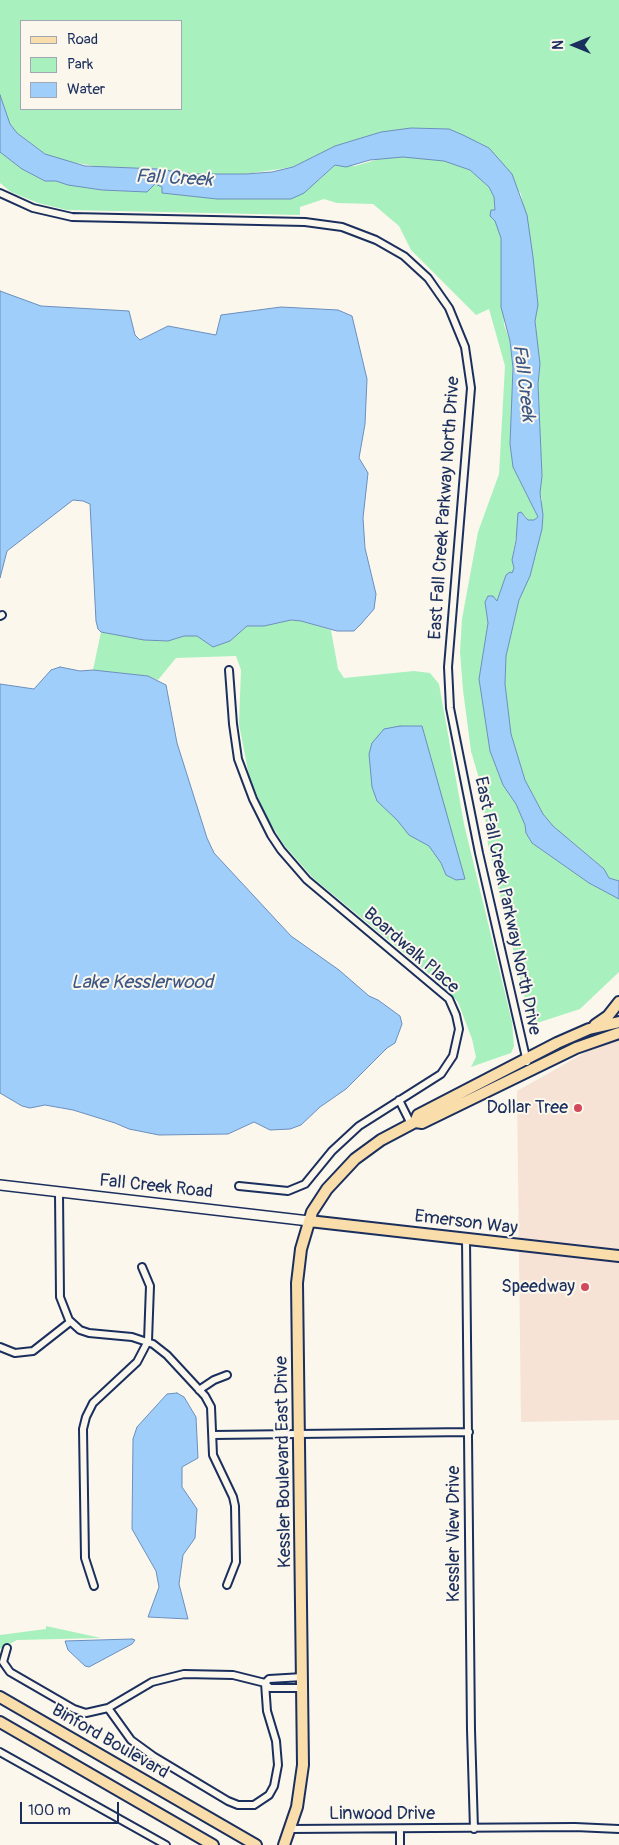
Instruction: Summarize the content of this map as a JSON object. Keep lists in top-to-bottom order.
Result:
{
  "streets": {
    "main road": [
      "Fall Creek Road",
      "Emerson Way",
      "Kessler Boulevard East Drive",
      "Binford Boulevard"
    ],
    "street": [
      "East Fall Creek Parkway North Drive",
      "Boardwalk Place",
      "Kessler View Drive",
      "Linwood Drive"
    ]
  },
  "crossings": [
    ["East Fall Creek Parkway North Drive", "Kessler Boulevard East Drive"],
    ["Fall Creek Road", "Emerson Way"],
    ["Fall Creek Road", "Kessler Boulevard East Drive"],
    ["Emerson Way", "Kessler Boulevard East Drive"],
    ["Emerson Way", "Kessler View Drive"],
    ["Kessler Boulevard East Drive", "Linwood Drive"],
    ["Kessler View Drive", "Linwood Drive"]
  ],
  "water": ["Fall Creek", "Lake Kesslerwood"],
  "places": ["Dollar Tree", "Speedway"],
  "legend": ["Road", "Park", "Water"],
  "scale_bar": "100 m",
  "north": "left"
}
